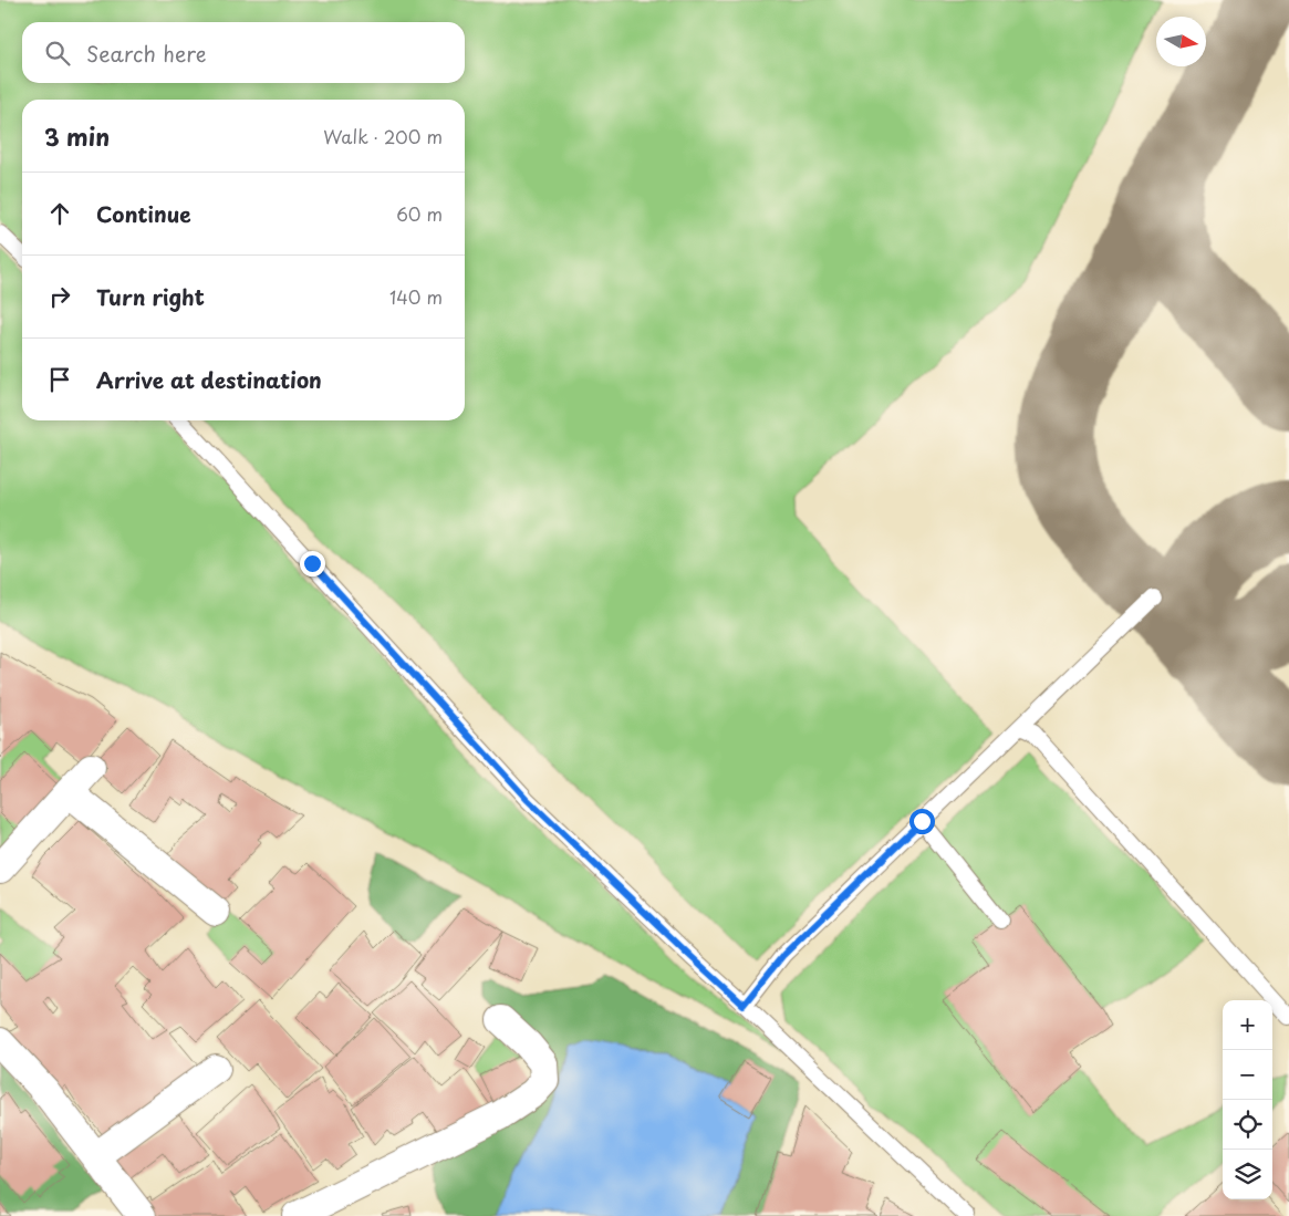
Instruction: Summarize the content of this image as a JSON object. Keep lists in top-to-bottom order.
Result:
{
  "north": "right",
  "page": {
    "search": "Search here",
    "heading": ["3 min", "Walk · 200 m"],
    "list": [
      ["Continue", "60 m"],
      ["Turn right", "140 m"],
      "Arrive at destination"
    ],
    "map_buttons": ["+", "−"]
  }
}
